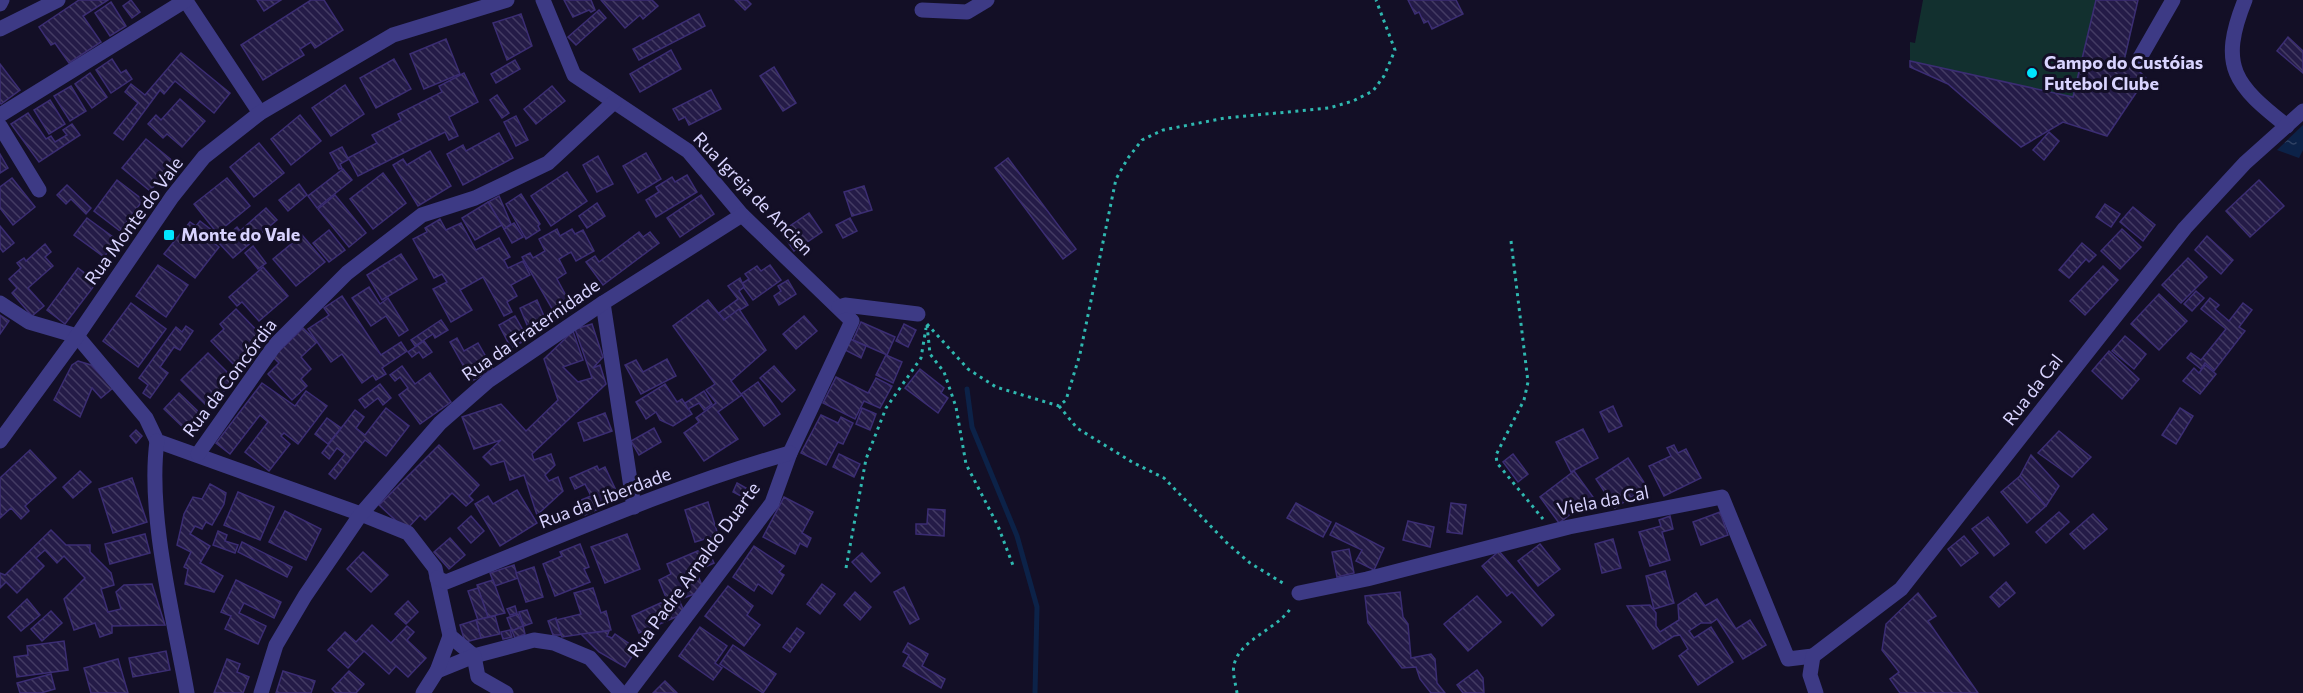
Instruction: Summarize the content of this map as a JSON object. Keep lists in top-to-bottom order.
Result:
{
  "streets": {
    "street": [
      "Rua Igreja de Ancien",
      "Rua Monte do Vale",
      "Rua da Fraternidade",
      "Rua da Concórdia",
      "Rua da Cal",
      "Rua da Liberdade",
      "Viela da Cal",
      "Rua Padre Arnaldo Duarte"
    ]
  },
  "crossings": [
    ["Rua Igreja de Ancien", "Rua da Fraternidade"],
    ["Rua Igreja de Ancien", "Rua da Concórdia"],
    ["Rua Igreja de Ancien", "Rua Padre Arnaldo Duarte"],
    ["Rua da Cal", "Viela da Cal"],
    ["Rua da Liberdade", "Rua Padre Arnaldo Duarte"]
  ],
  "places": {
    "other": ["Campo do Custóias Futebol Clube"],
    "transit": ["Monte do Vale"]
  }
}
